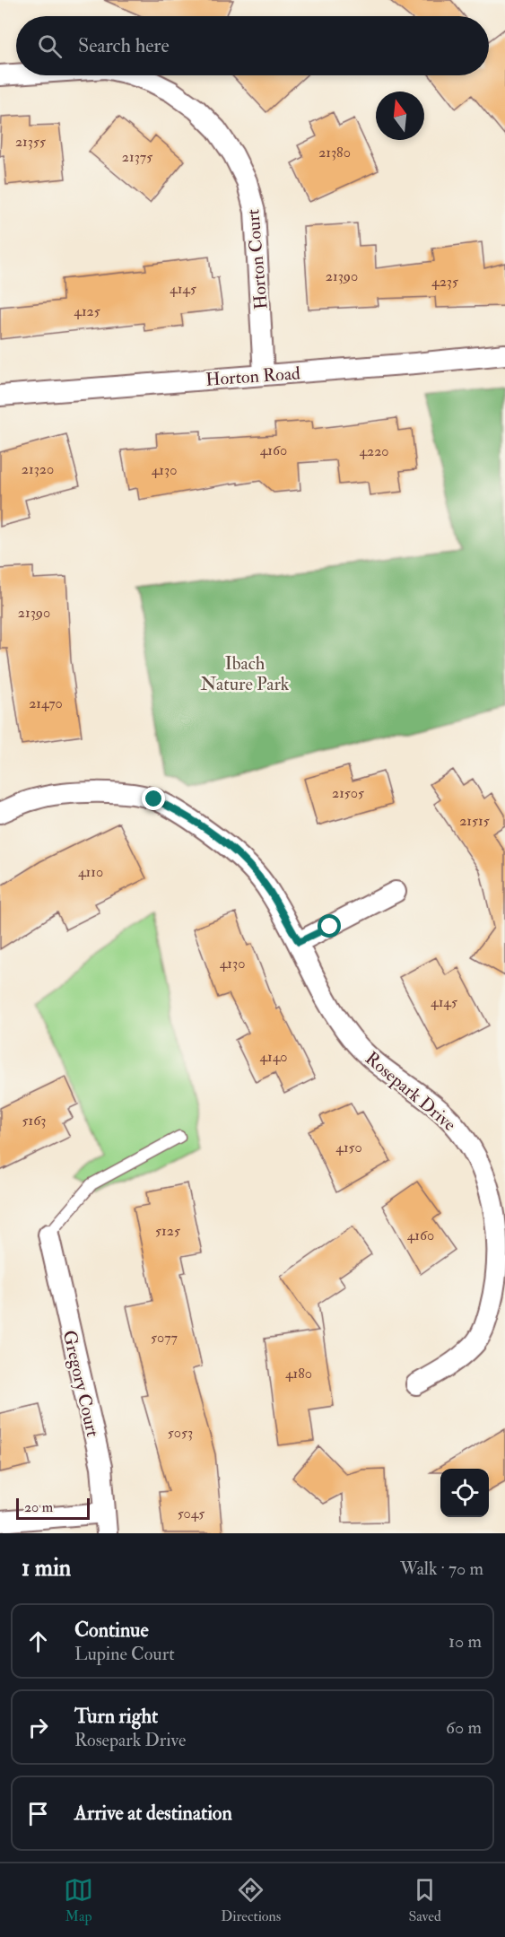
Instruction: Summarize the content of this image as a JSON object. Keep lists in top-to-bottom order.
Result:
{
  "streets": {
    "street": [
      "Horton Court",
      "Horton Road",
      "Rosepark Drive",
      "Gregory Court"
    ]
  },
  "crossings": [
    ["Horton Court", "Horton Road"]
  ],
  "parks": ["Ibach Nature Park"],
  "house_numbers": [
    "21355",
    "21380",
    "21375",
    "21390",
    "4235",
    "4145",
    "4125",
    "4160",
    "4220",
    "21320",
    "4130",
    "21390",
    "21470",
    "21505",
    "21515",
    "4110",
    "4130",
    "4145",
    "4140",
    "5163",
    "4150",
    "5125",
    "4160",
    "5077",
    "4180",
    "5053",
    "5045"
  ],
  "scale_bar": "20 m",
  "north": "top",
  "page": {
    "search": "Search here",
    "scale": "20 m",
    "heading": ["1 min", "Walk · 70 m"],
    "list": [
      ["Continue", "Lupine Court", "10 m"],
      ["Turn right", "Rosepark Drive", "60 m"],
      "Arrive at destination"
    ],
    "nav": ["Map", "Directions", "Saved"]
  }
}
